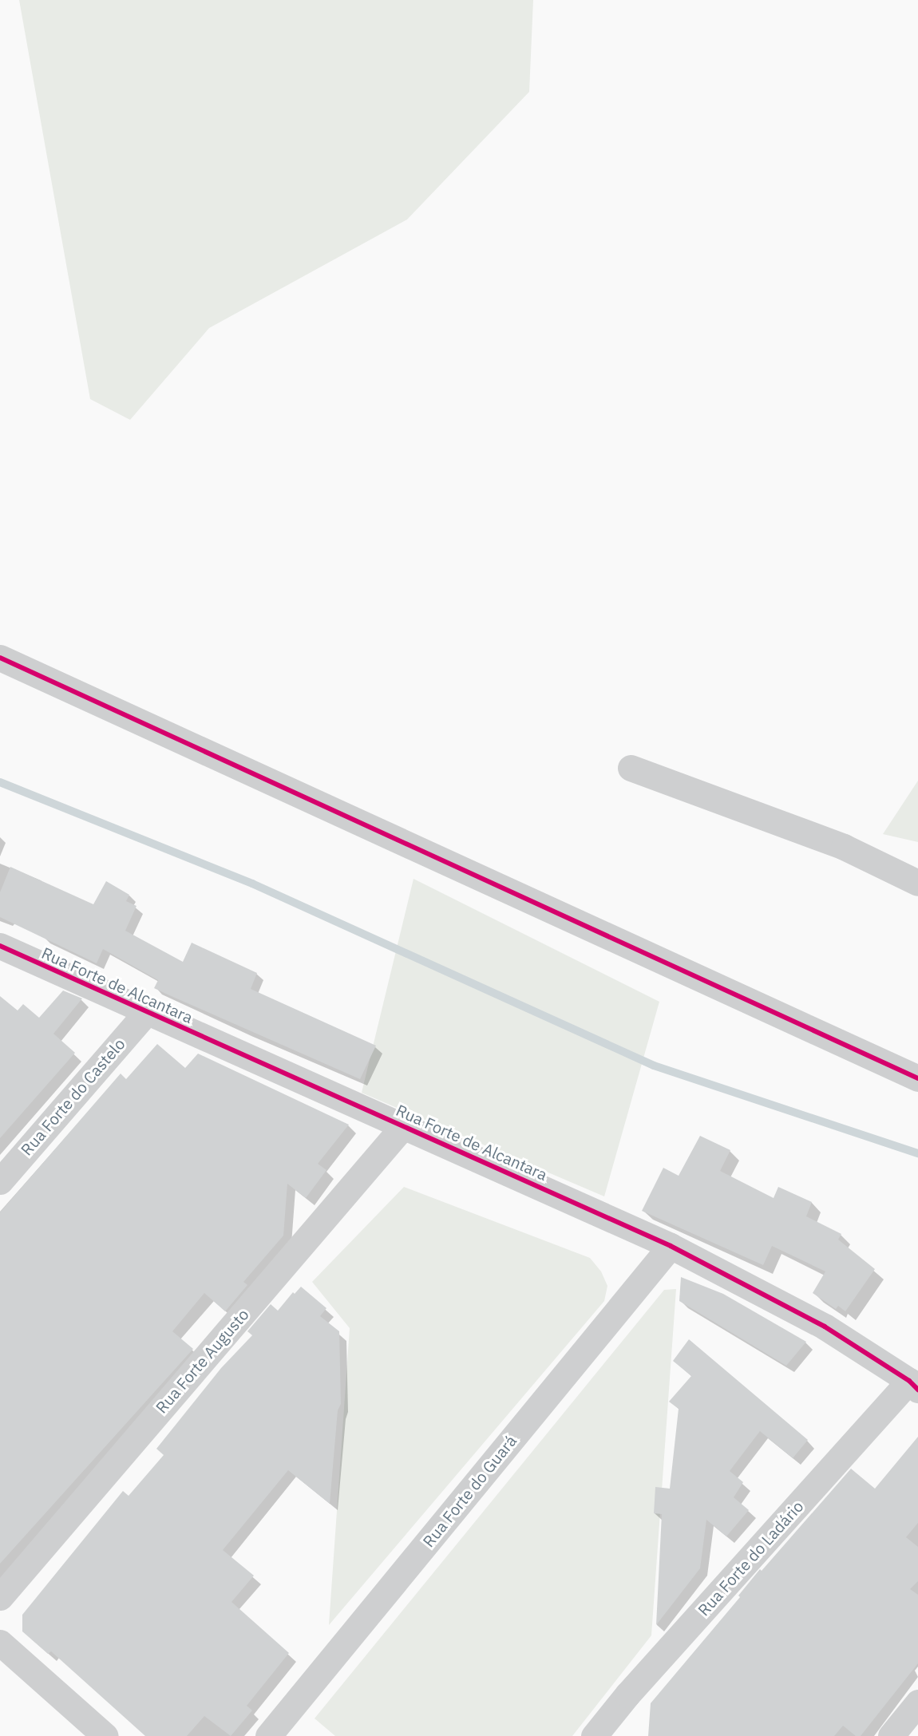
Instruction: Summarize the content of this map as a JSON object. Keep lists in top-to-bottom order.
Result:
{
  "streets": {
    "street": [
      "Rua Forte de Alcantara",
      "Rua Forte do Castelo",
      "Rua Forte Augusto",
      "Rua Forte do Guará",
      "Rua Forte do Ladário"
    ]
  },
  "crossings": [
    ["Rua Forte de Alcantara", "Rua Forte do Castelo"],
    ["Rua Forte de Alcantara", "Rua Forte Augusto"],
    ["Rua Forte de Alcantara", "Rua Forte do Guará"],
    ["Rua Forte de Alcantara", "Rua Forte do Ladário"]
  ]
}
